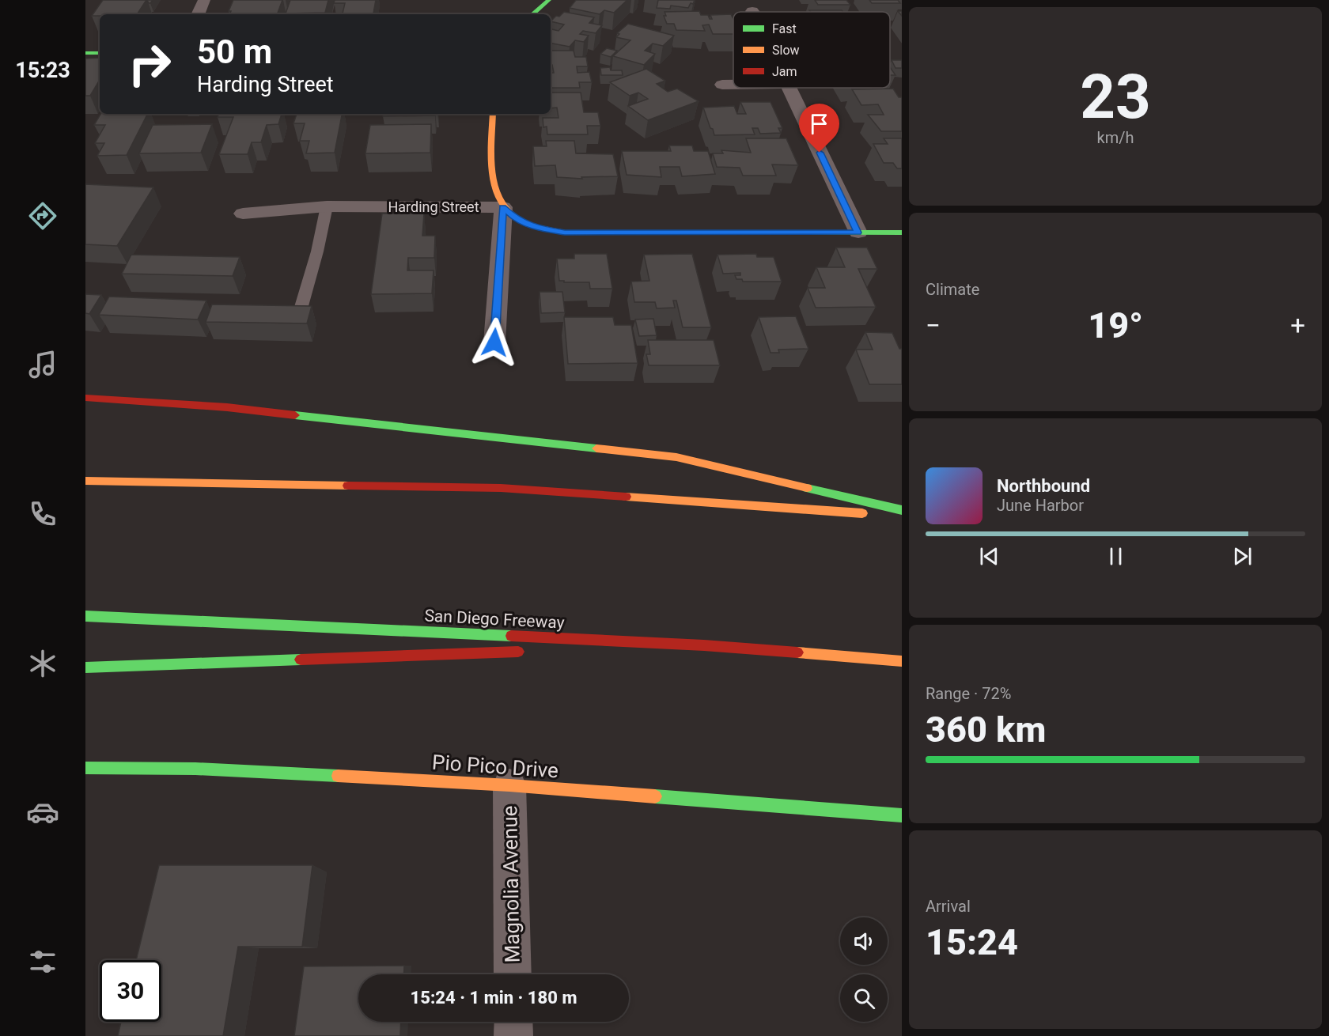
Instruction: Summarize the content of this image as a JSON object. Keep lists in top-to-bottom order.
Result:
{
  "streets": {
    "main road": ["Harding Street", "San Diego Freeway", "Pio Pico Drive"],
    "street": ["Magnolia Avenue"]
  },
  "crossings": [
    ["Pio Pico Drive", "Magnolia Avenue"]
  ],
  "legend": ["Fast", "Slow", "Jam"],
  "page": {
    "tabs": "15:23",
    "tile": [
      ["23", "km/h"],
      "Climate",
      ["Range · 72%", "360 km"],
      ["Arrival", "15:24"]
    ],
    "turn": ["50 m", "Harding Street"],
    "heat": ["−", "19°", "+"],
    "song": ["Northbound", "June Harbor"],
    "limit": "30",
    "trip": "15:24 · 1 min · 180 m"
  }
}
